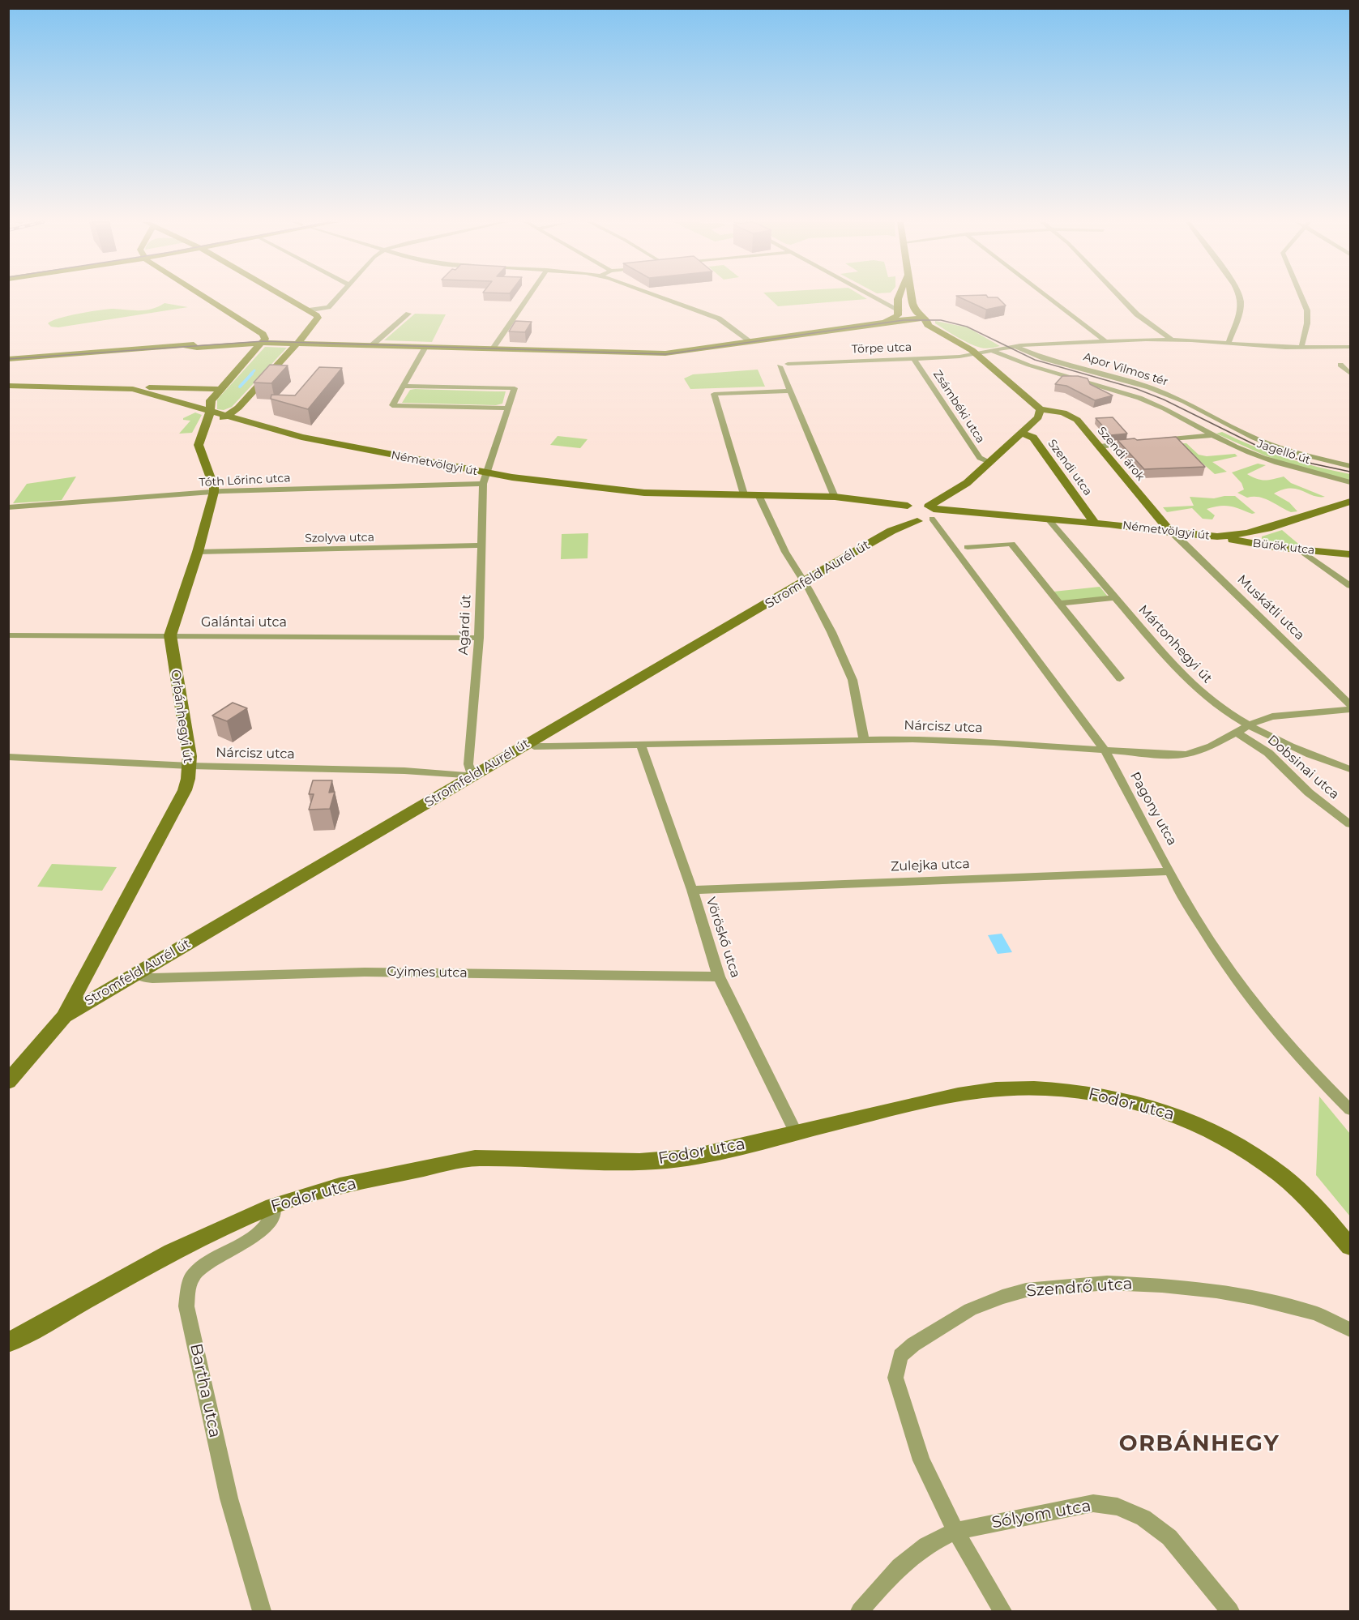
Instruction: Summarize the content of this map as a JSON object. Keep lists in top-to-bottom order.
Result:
{
  "streets": {
    "street": [
      "Törpe utca",
      "Apor Vilmos tér",
      "Zsámbéki utca",
      "Jagelló út",
      "Szendi árok",
      "Németvölgyi út",
      "Szendi utca",
      "Tóth Lőrinc utca",
      "Szolyva utca",
      "Bürök utca",
      "Stromfeld Aurél út",
      "Muskátli utca",
      "Galántai utca",
      "Agárdi út",
      "Mártonhegyi út",
      "Orbánhegyi út",
      "Nárcisz utca",
      "Dobsinai utca",
      "Pagony utca",
      "Zulejka utca",
      "Vöröskő utca",
      "Gyimes utca",
      "Fodor utca",
      "Szendrő utca",
      "Bartha utca",
      "Sólyom utca"
    ]
  },
  "crossings": [
    ["Törpe utca", "Apor Vilmos tér"],
    ["Törpe utca", "Zsámbéki utca"],
    ["Apor Vilmos tér", "Jagelló út"],
    ["Szendi árok", "Németvölgyi út"],
    ["Szendi árok", "Muskátli utca"],
    ["Németvölgyi út", "Szendi utca"],
    ["Németvölgyi út", "Tóth Lőrinc utca"],
    ["Németvölgyi út", "Bürök utca"],
    ["Németvölgyi út", "Stromfeld Aurél út"],
    ["Németvölgyi út", "Muskátli utca"],
    ["Németvölgyi út", "Agárdi út"],
    ["Németvölgyi út", "Mártonhegyi út"],
    ["Németvölgyi út", "Pagony utca"],
    ["Tóth Lőrinc utca", "Agárdi út"],
    ["Tóth Lőrinc utca", "Orbánhegyi út"],
    ["Szolyva utca", "Agárdi út"],
    ["Szolyva utca", "Orbánhegyi út"],
    ["Stromfeld Aurél út", "Agárdi út"],
    ["Stromfeld Aurél út", "Orbánhegyi út"],
    ["Stromfeld Aurél út", "Nárcisz utca"],
    ["Stromfeld Aurél út", "Gyimes utca"],
    ["Galántai utca", "Agárdi út"],
    ["Galántai utca", "Orbánhegyi út"],
    ["Agárdi út", "Nárcisz utca"],
    ["Mártonhegyi út", "Nárcisz utca"],
    ["Orbánhegyi út", "Nárcisz utca"],
    ["Nárcisz utca", "Dobsinai utca"],
    ["Nárcisz utca", "Pagony utca"],
    ["Nárcisz utca", "Vöröskő utca"],
    ["Pagony utca", "Zulejka utca"],
    ["Zulejka utca", "Vöröskő utca"],
    ["Vöröskő utca", "Gyimes utca"],
    ["Vöröskő utca", "Fodor utca"],
    ["Fodor utca", "Bartha utca"],
    ["Szendrő utca", "Sólyom utca"]
  ],
  "districts": ["ORBÁNHEGY"]
}
